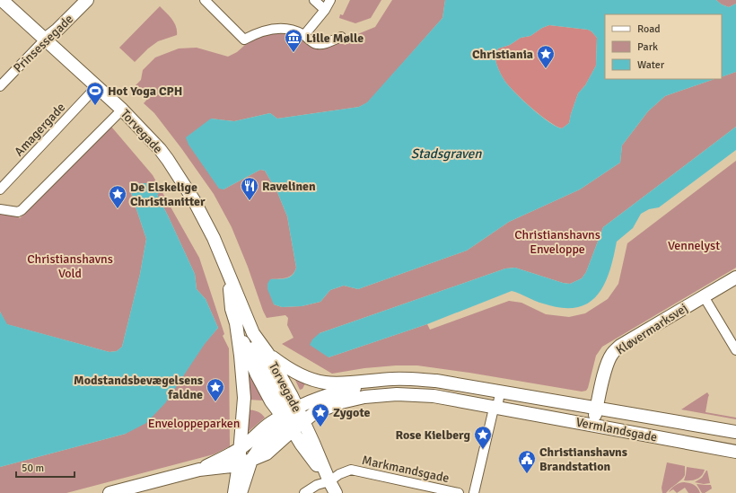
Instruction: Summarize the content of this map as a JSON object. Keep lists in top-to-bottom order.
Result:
{
  "streets": {
    "street": [
      "Prinsessegade",
      "Amagergade",
      "Torvegade",
      "Kløvermarksvej",
      "Vermlandsgade",
      "Markmandsgade"
    ]
  },
  "crossings": [
    ["Prinsessegade", "Torvegade"],
    ["Amagergade", "Torvegade"],
    ["Torvegade", "Vermlandsgade"],
    ["Kløvermarksvej", "Vermlandsgade"]
  ],
  "water": ["Stadsgraven"],
  "parks": [
    "Christianshavns Enveloppe",
    "Vennelyst",
    "Christianshavns Vold",
    "Enveloppeparken"
  ],
  "places": {
    "museum": ["Lille Mølle"],
    "place": [
      "Christiania",
      "De Elskelige Christianitter",
      "Modstandsbevægelsens faldne",
      "Zygote",
      "Rose Kielberg"
    ],
    "sports": ["Hot Yoga CPH"],
    "restaurant": ["Ravelinen"],
    "public building": ["Christianshavns Brandstation"]
  },
  "legend": ["Road", "Park", "Water"],
  "scale_bar": "50 m"
}
